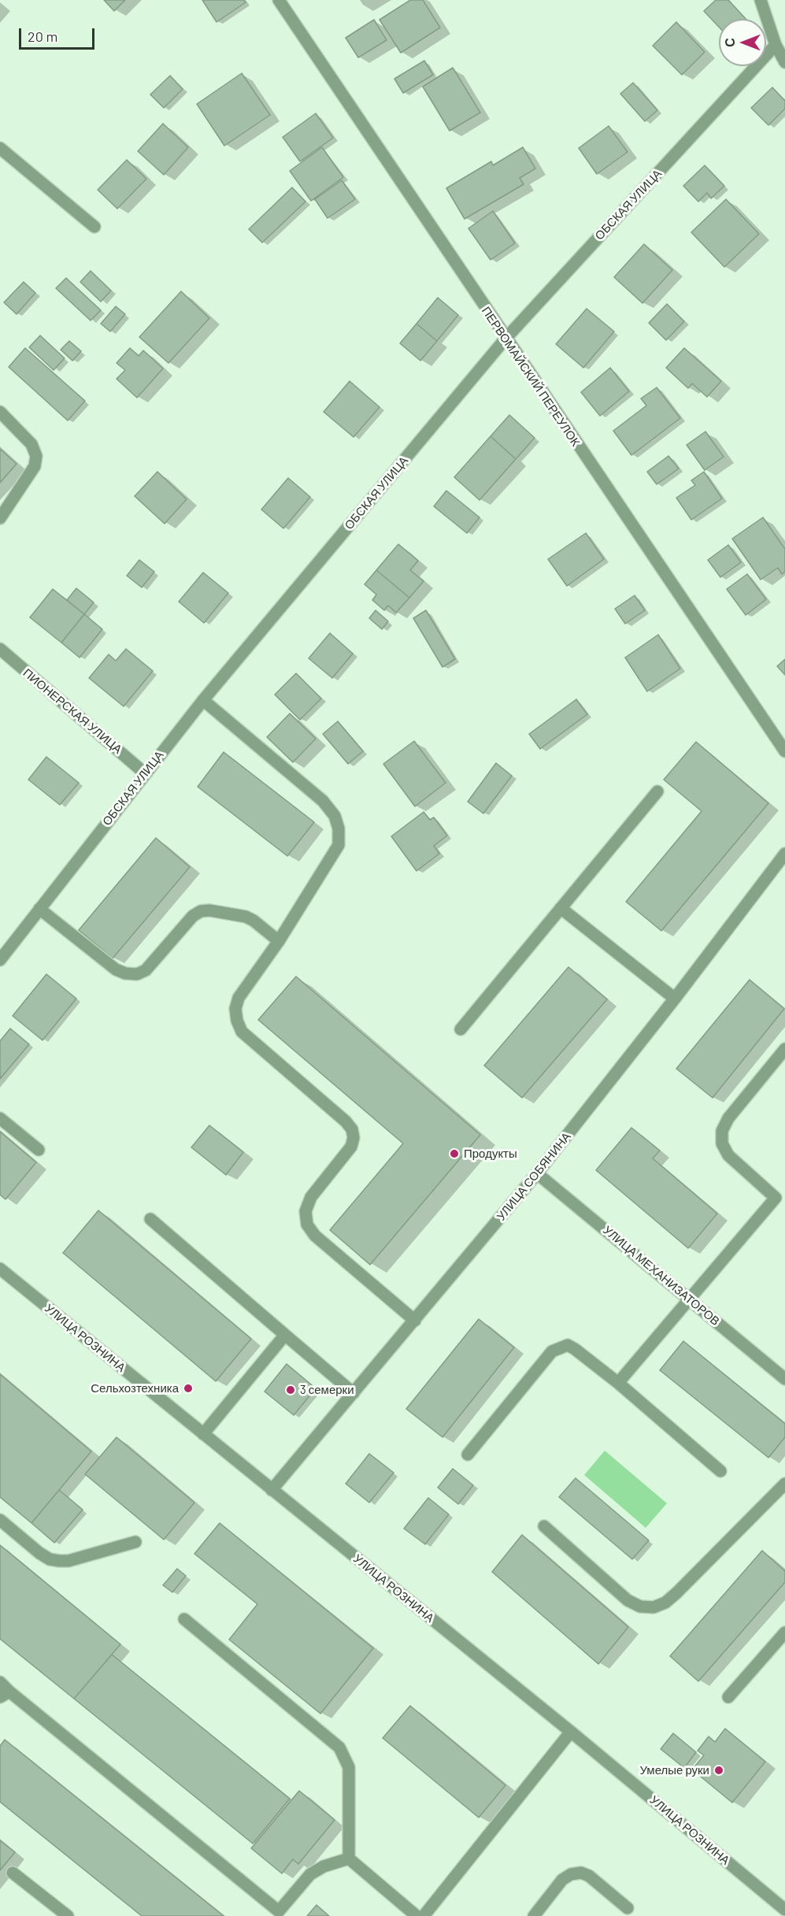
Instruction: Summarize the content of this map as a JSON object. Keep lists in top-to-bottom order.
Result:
{
  "streets": {
    "street": [
      "ОБСКАЯ УЛИЦА",
      "ПЕРВОМАЙСКИЙ ПЕРЕУЛОК",
      "ПИОНЕРСКАЯ УЛИЦА",
      "УЛИЦА СОБЯНИНА",
      "УЛИЦА МЕХАНИЗАТОРОВ",
      "УЛИЦА РОЗНИНА"
    ]
  },
  "crossings": [
    ["ОБСКАЯ УЛИЦА", "ПЕРВОМАЙСКИЙ ПЕРЕУЛОК"],
    ["ОБСКАЯ УЛИЦА", "ПИОНЕРСКАЯ УЛИЦА"],
    ["УЛИЦА СОБЯНИНА", "УЛИЦА МЕХАНИЗАТОРОВ"],
    ["УЛИЦА СОБЯНИНА", "УЛИЦА РОЗНИНА"]
  ],
  "places": [
    "Продукты",
    "Сельхозтехника",
    "3 семерки",
    "Умелые руки"
  ],
  "scale_bar": "20 m",
  "north": "left"
}
